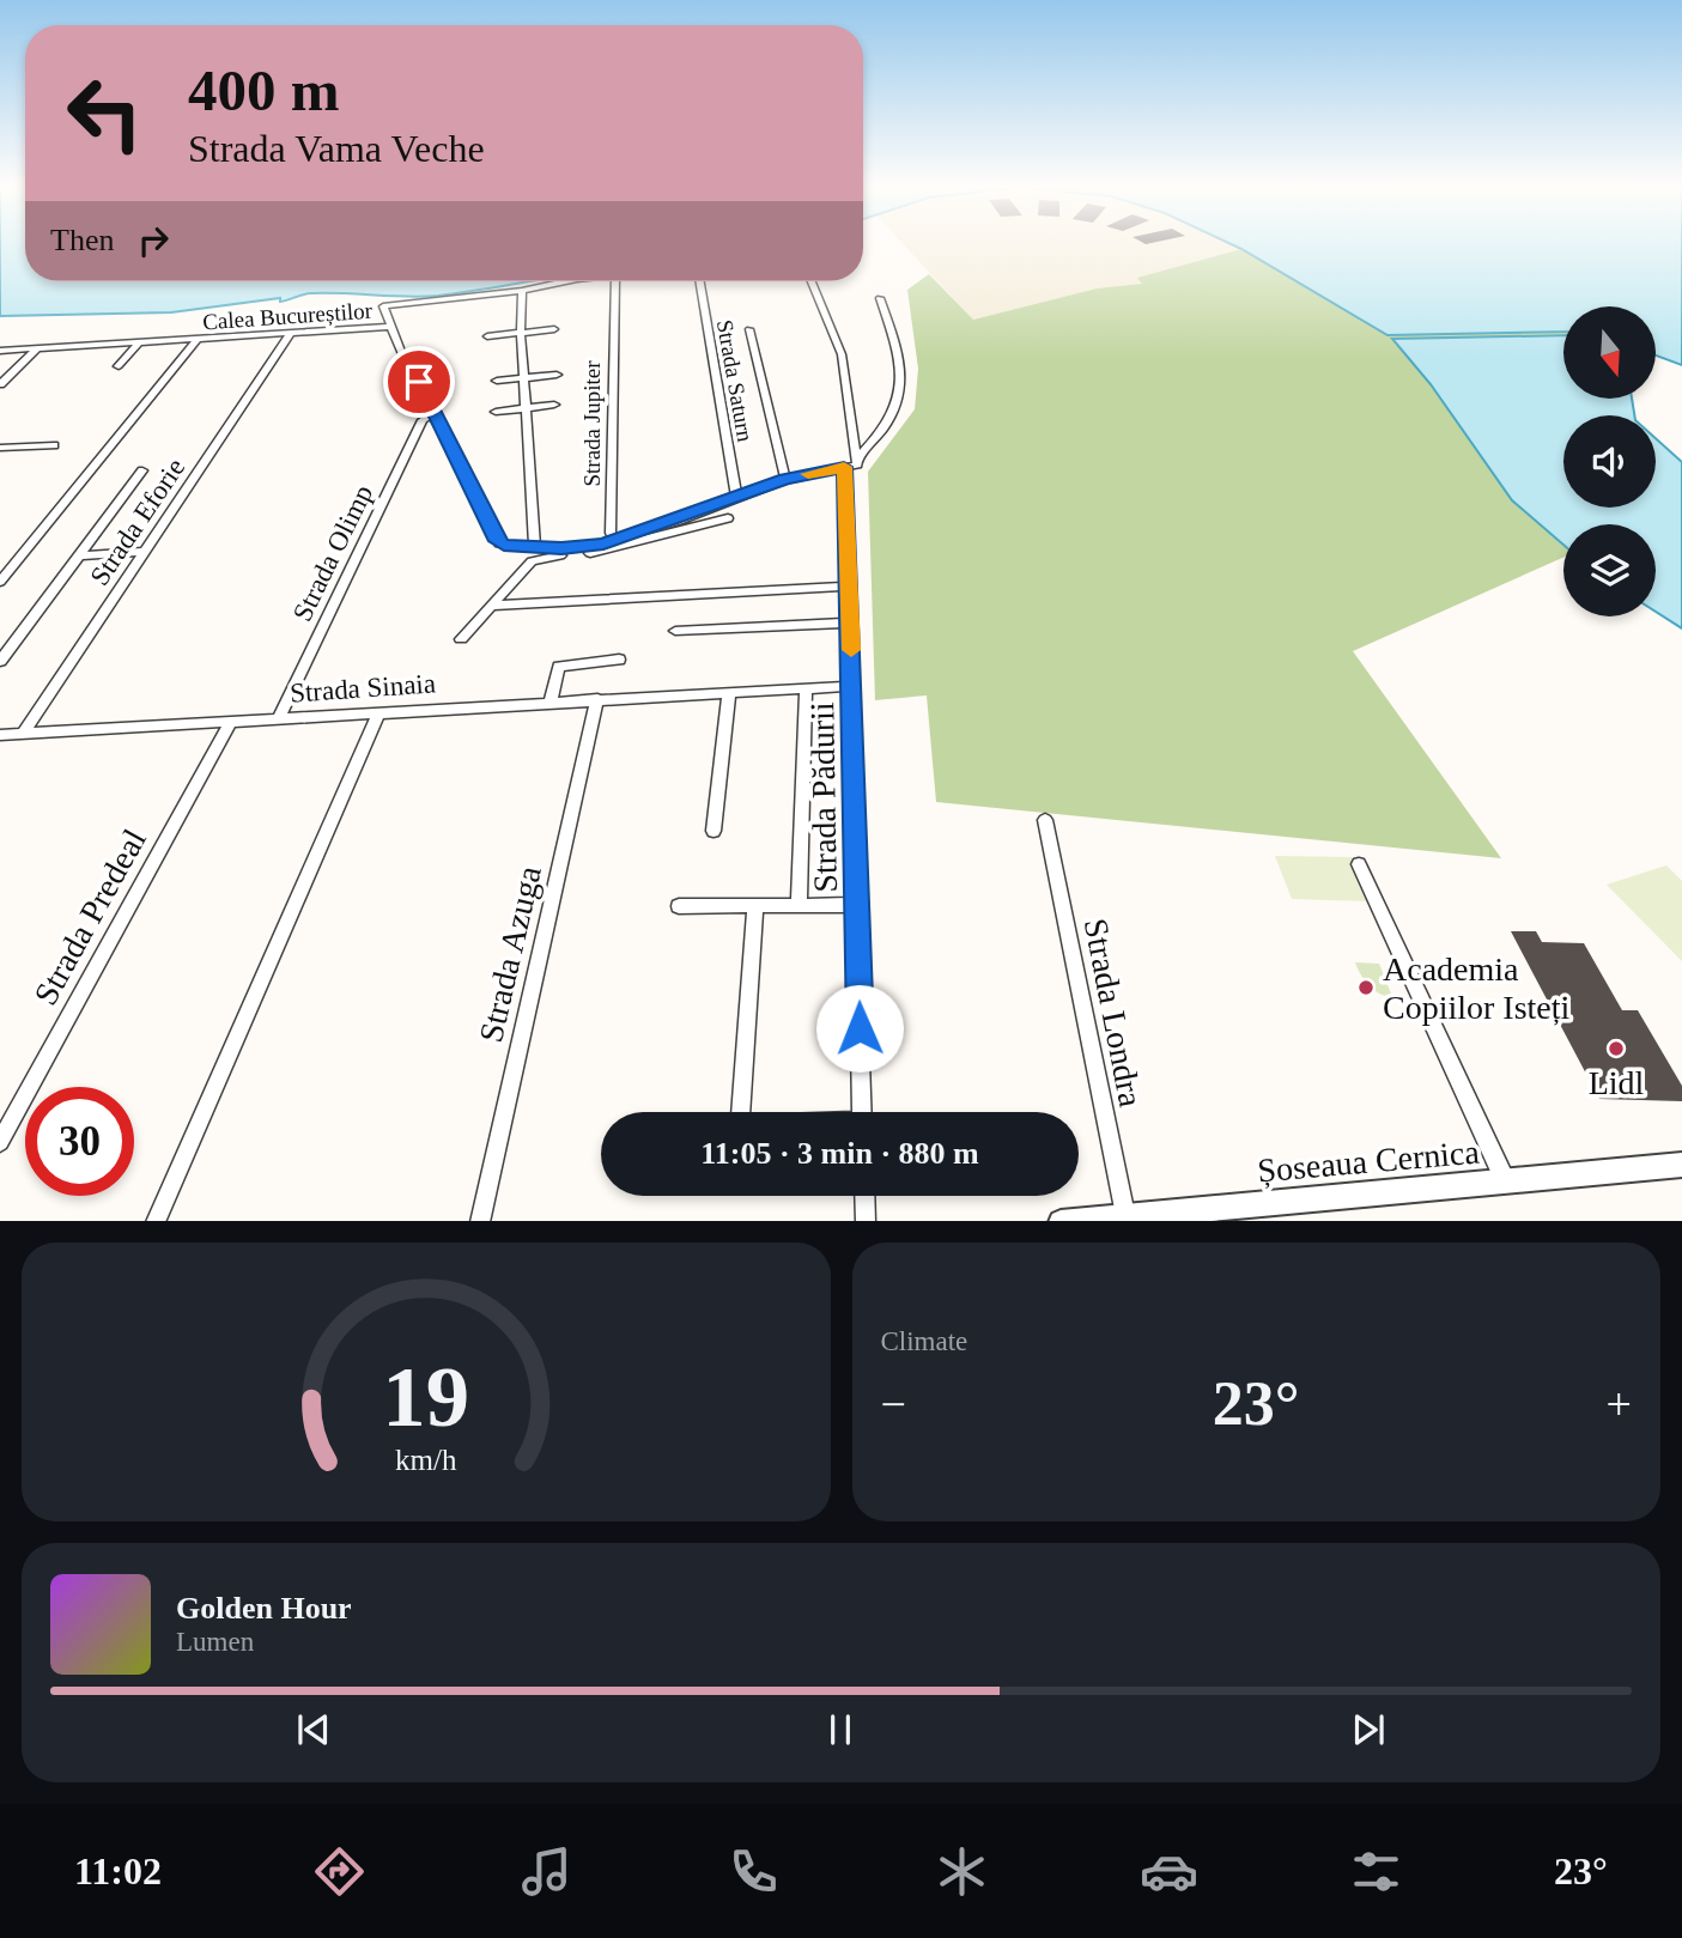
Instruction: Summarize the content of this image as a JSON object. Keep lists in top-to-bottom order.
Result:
{
  "streets": {
    "street": [
      "Calea Bucureștilor",
      "Strada Saturn",
      "Strada Jupiter",
      "Strada Eforie",
      "Strada Olimp",
      "Strada Sinaia",
      "Strada Pădurii",
      "Strada Predeal",
      "Strada Azuga",
      "Strada Londra",
      "Șoseaua Cernica"
    ]
  },
  "crossings": [
    ["Calea Bucureștilor", "Strada Eforie"],
    ["Strada Eforie", "Strada Sinaia"],
    ["Strada Olimp", "Strada Sinaia"],
    ["Strada Sinaia", "Strada Pădurii"],
    ["Strada Sinaia", "Strada Predeal"],
    ["Strada Sinaia", "Strada Azuga"],
    ["Strada Londra", "Șoseaua Cernica"]
  ],
  "places": ["Academia Copiilor Isteți", "Lidl"],
  "north": "bottom",
  "page": {
    "turn": ["400 m", "Strada Vama Veche"],
    "then": "Then",
    "limit": "30",
    "trip": "11:05 · 3 min · 880 m",
    "tile": "Climate",
    "heat": ["−", "23°", "+"],
    "song": ["Golden Hour", "Lumen"],
    "tabs": ["11:02", "23°"],
    "gauge": ["19", "km/h"]
  }
}
